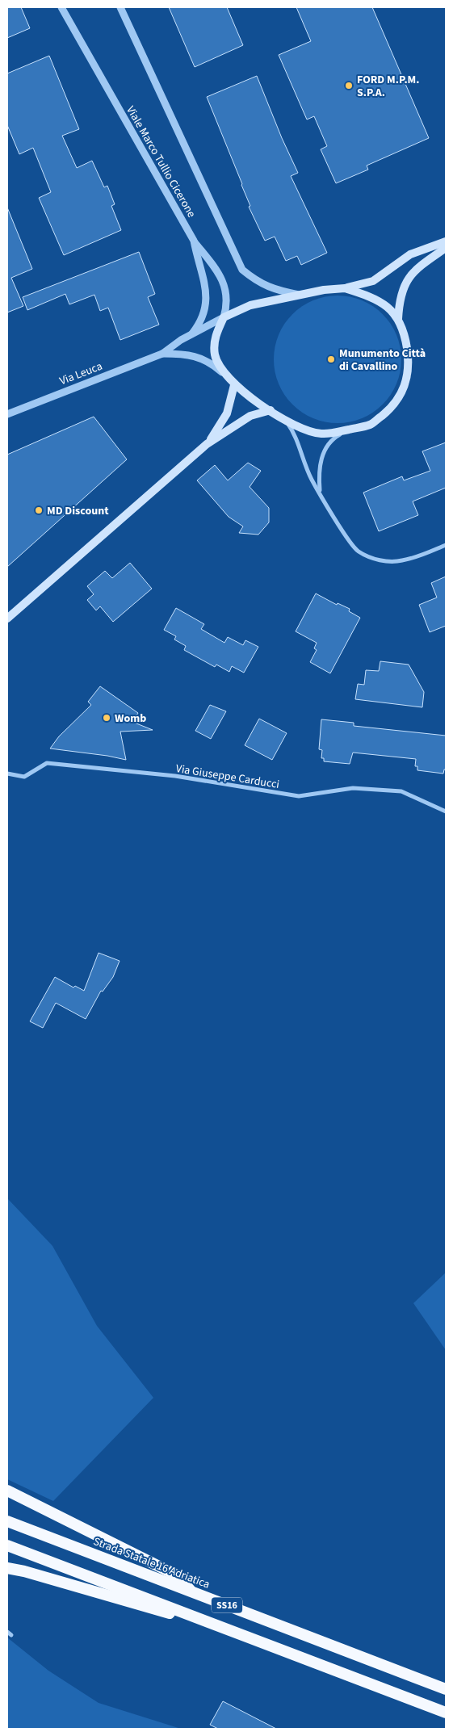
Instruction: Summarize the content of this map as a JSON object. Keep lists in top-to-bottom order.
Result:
{
  "streets": {
    "highway": ["Strada Statale 16 Adriatica", "SS16"],
    "street": ["Viale Marco Tullio Cicerone", "Via Leuca", "Via Giuseppe Carducci"]
  },
  "crossings": [
    ["Viale Marco Tullio Cicerone", "Via Leuca"]
  ],
  "places": [
    "FORD M.P.M. S.P.A.",
    "Munumento Città di Cavallino",
    "MD Discount",
    "Womb"
  ]
}
